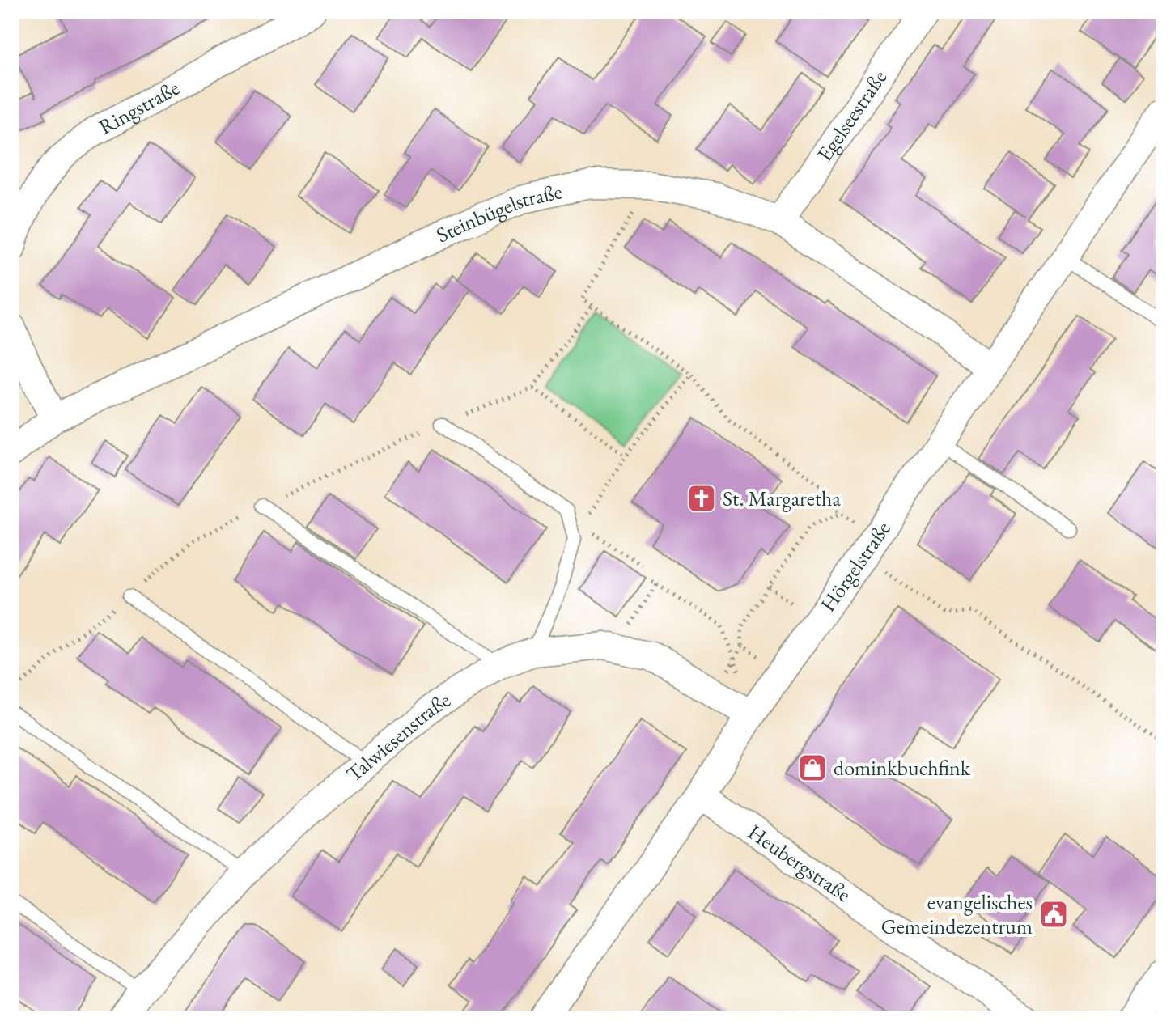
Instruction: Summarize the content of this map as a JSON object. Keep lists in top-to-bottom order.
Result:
{
  "streets": {
    "street": [
      "Ringstraße",
      "Egelseestraße",
      "Steinbügelstraße",
      "Hörgelstraße",
      "Talwiesenstraße",
      "Heubergstraße"
    ]
  },
  "crossings": [
    ["Egelseestraße", "Steinbügelstraße"],
    ["Steinbügelstraße", "Hörgelstraße"],
    ["Hörgelstraße", "Talwiesenstraße"],
    ["Hörgelstraße", "Heubergstraße"]
  ],
  "places": {
    "church": ["St. Margaretha"],
    "shop": ["dominkbuchfink"],
    "public building": ["evangelisches Gemeindezentrum"]
  }
}
